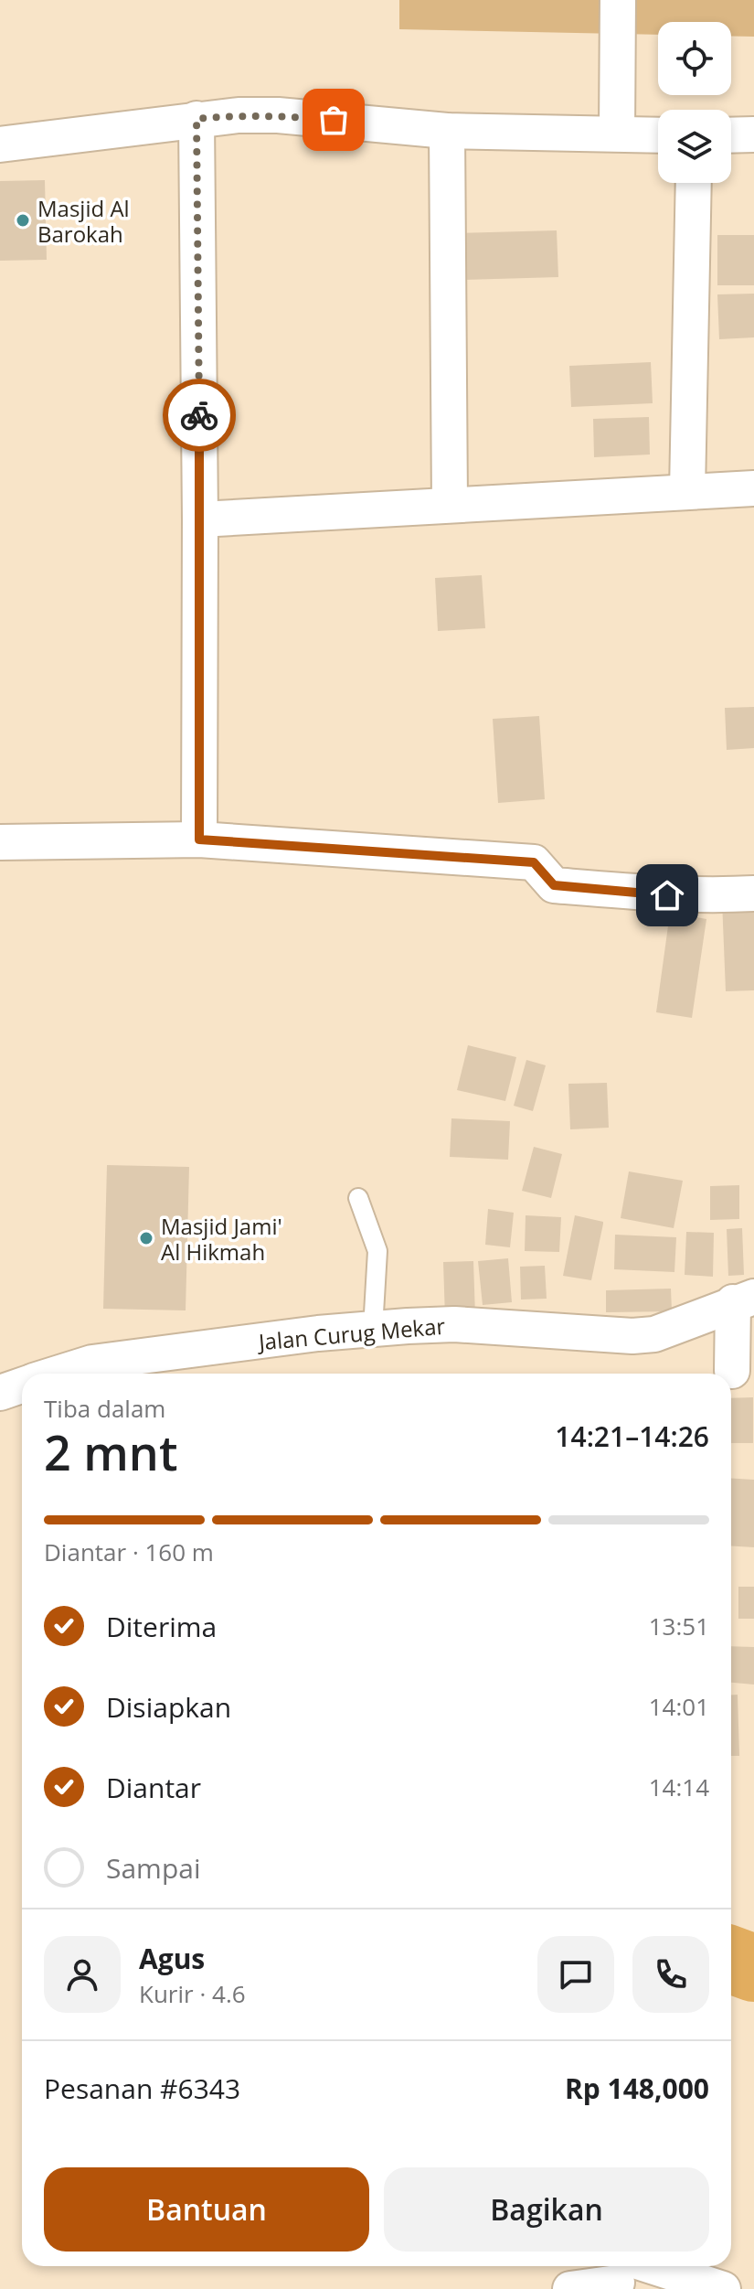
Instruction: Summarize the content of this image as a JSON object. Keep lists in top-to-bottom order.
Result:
{
  "streets": {
    "street": ["Jalan Curug Mekar"]
  },
  "places": ["Masjid Al Barokah", "Masjid Jami' Al Hikmah"],
  "page": {
    "heading": ["2 mnt", "Tiba dalam", "14:21–14:26"],
    "panel": [
      "Agus",
      "Kurir · 4.6",
      "Pesanan #6343",
      "Rp 148,000"
    ],
    "bar": "Diantar · 160 m",
    "list": [
      ["Diterima", "13:51"],
      ["Disiapkan", "14:01"],
      ["Diantar", "14:14"],
      "Sampai"
    ],
    "buttons": ["Bantuan", "Bagikan"]
  }
}
